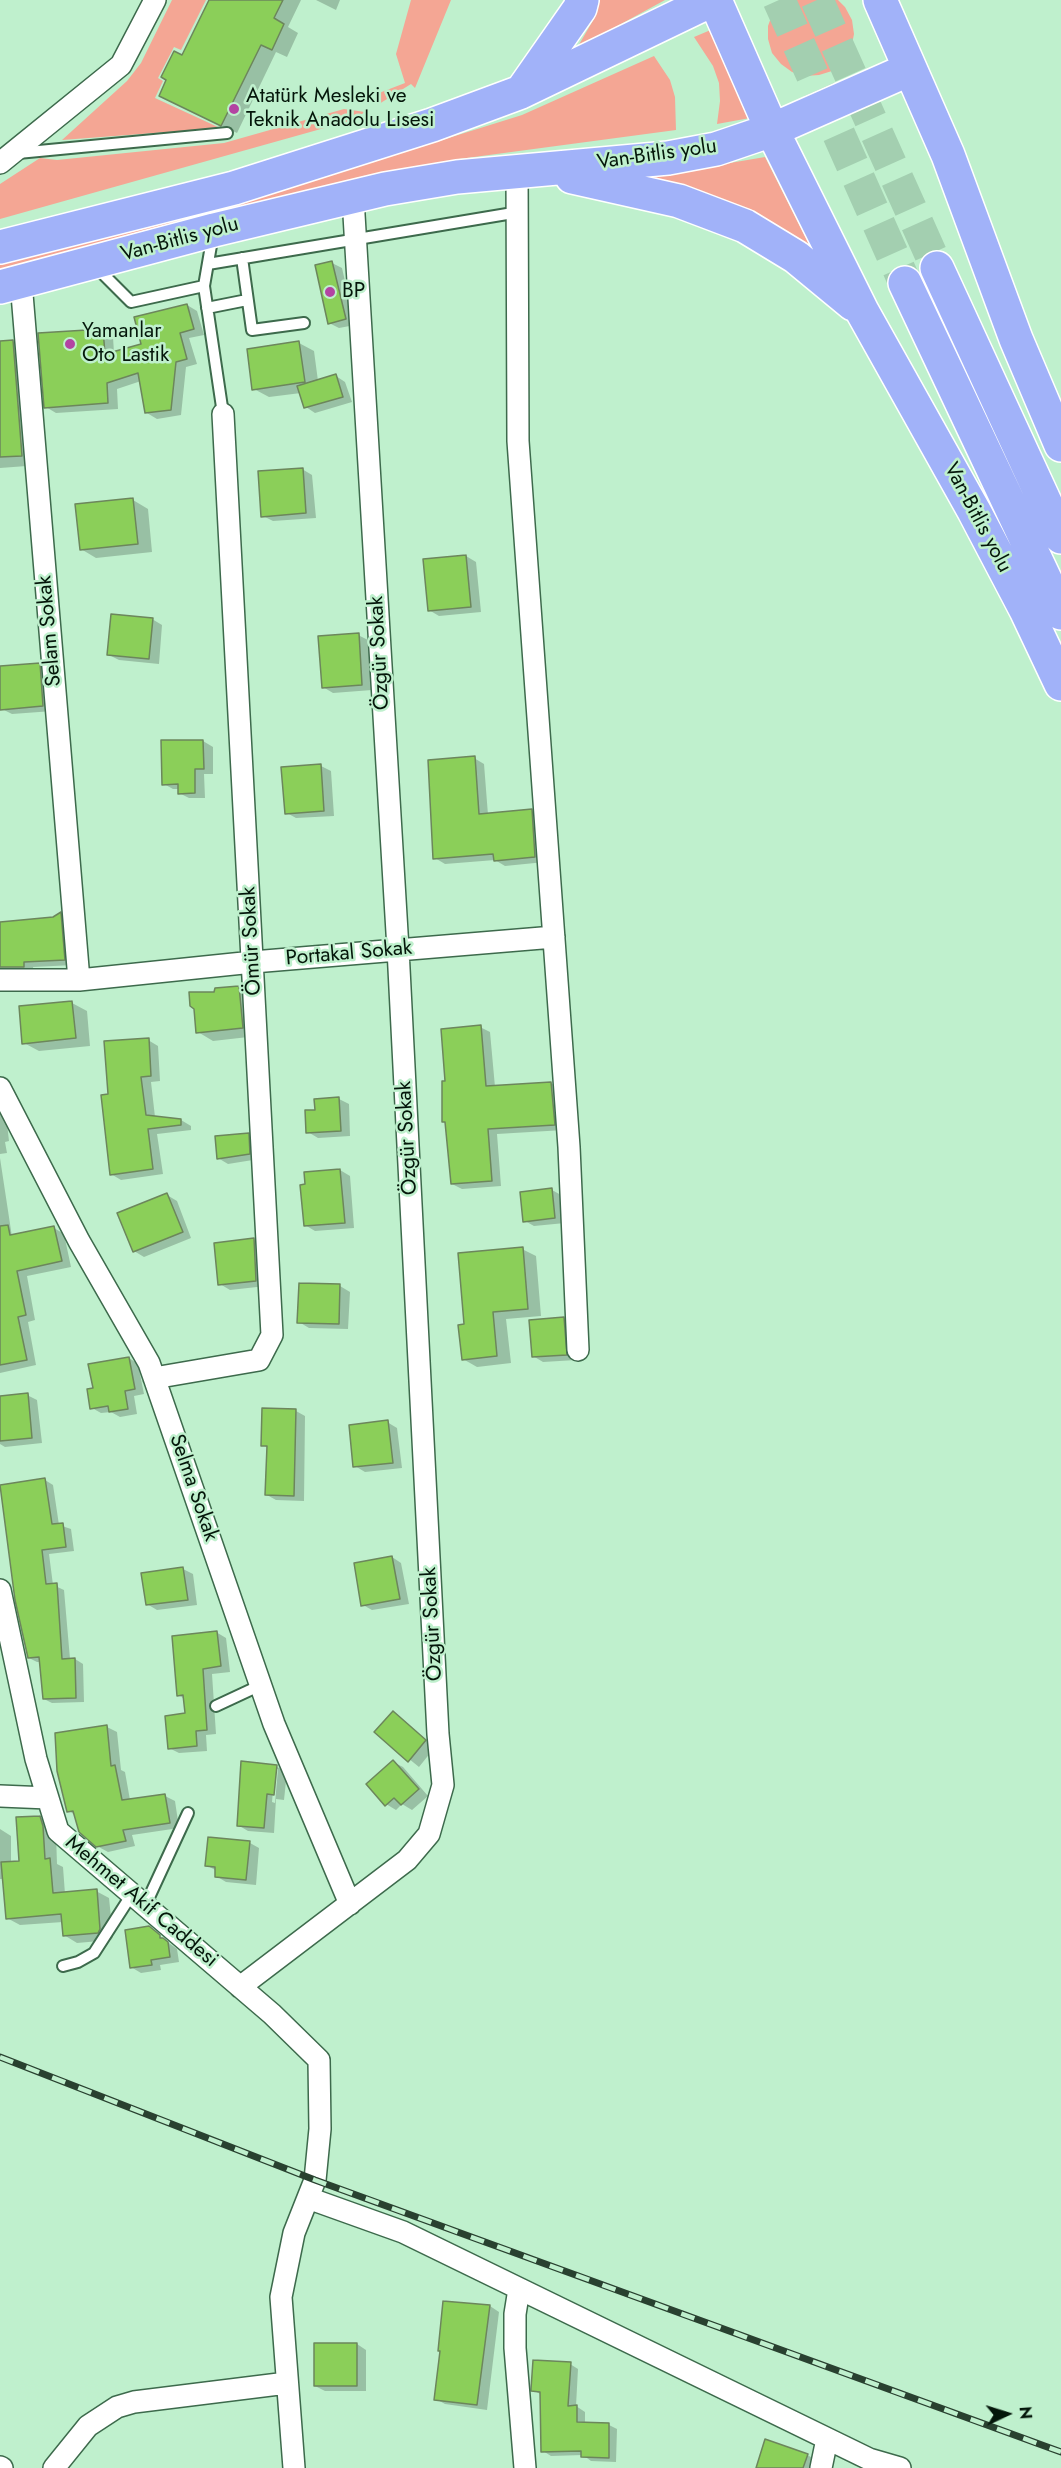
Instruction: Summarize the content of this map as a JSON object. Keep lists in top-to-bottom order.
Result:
{
  "streets": {
    "highway": ["Van-Bitlis yolu"],
    "street": [
      "Selam Sokak",
      "Özgür Sokak",
      "Ömür Sokak",
      "Portakal Sokak",
      "Selma Sokak",
      "Mehmet Akif Caddesi"
    ]
  },
  "crossings": [
    ["Van-Bitlis yolu", "Selam Sokak"],
    ["Van-Bitlis yolu", "Özgür Sokak"],
    ["Selam Sokak", "Portakal Sokak"],
    ["Özgür Sokak", "Portakal Sokak"],
    ["Özgür Sokak", "Selma Sokak"],
    ["Özgür Sokak", "Mehmet Akif Caddesi"],
    ["Ömür Sokak", "Portakal Sokak"],
    ["Ömür Sokak", "Selma Sokak"]
  ],
  "places": ["Atatürk Mesleki ve Teknik Anadolu Lisesi", "BP", "Yamanlar Oto Lastik"],
  "north": "right"
}
